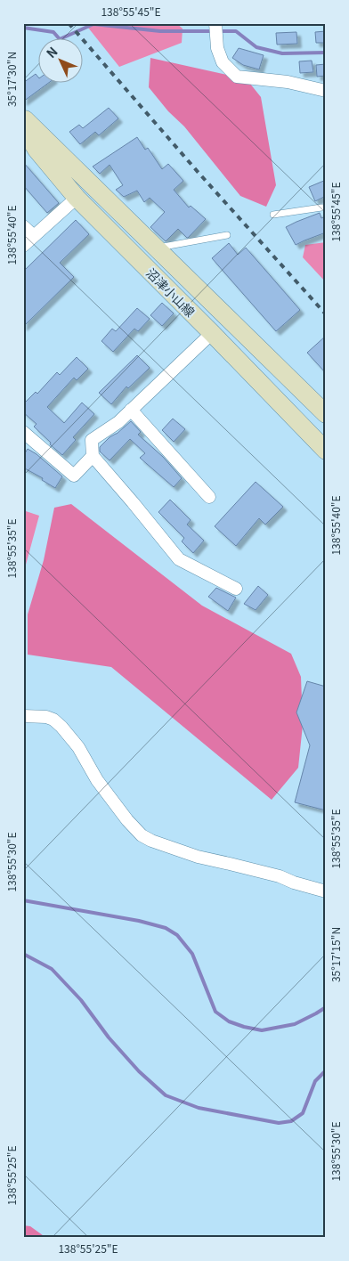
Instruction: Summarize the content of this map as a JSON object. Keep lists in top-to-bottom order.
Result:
{
  "streets": {
    "main road": ["沼津小山線"]
  },
  "north": "top left",
  "coordinates": [
    "138°55'45\"E",
    "35°17'30\"N",
    "138°55'40\"E",
    "138°55'35\"E",
    "138°55'30\"E",
    "35°17'15\"N",
    "138°55'25\"E"
  ]
}
